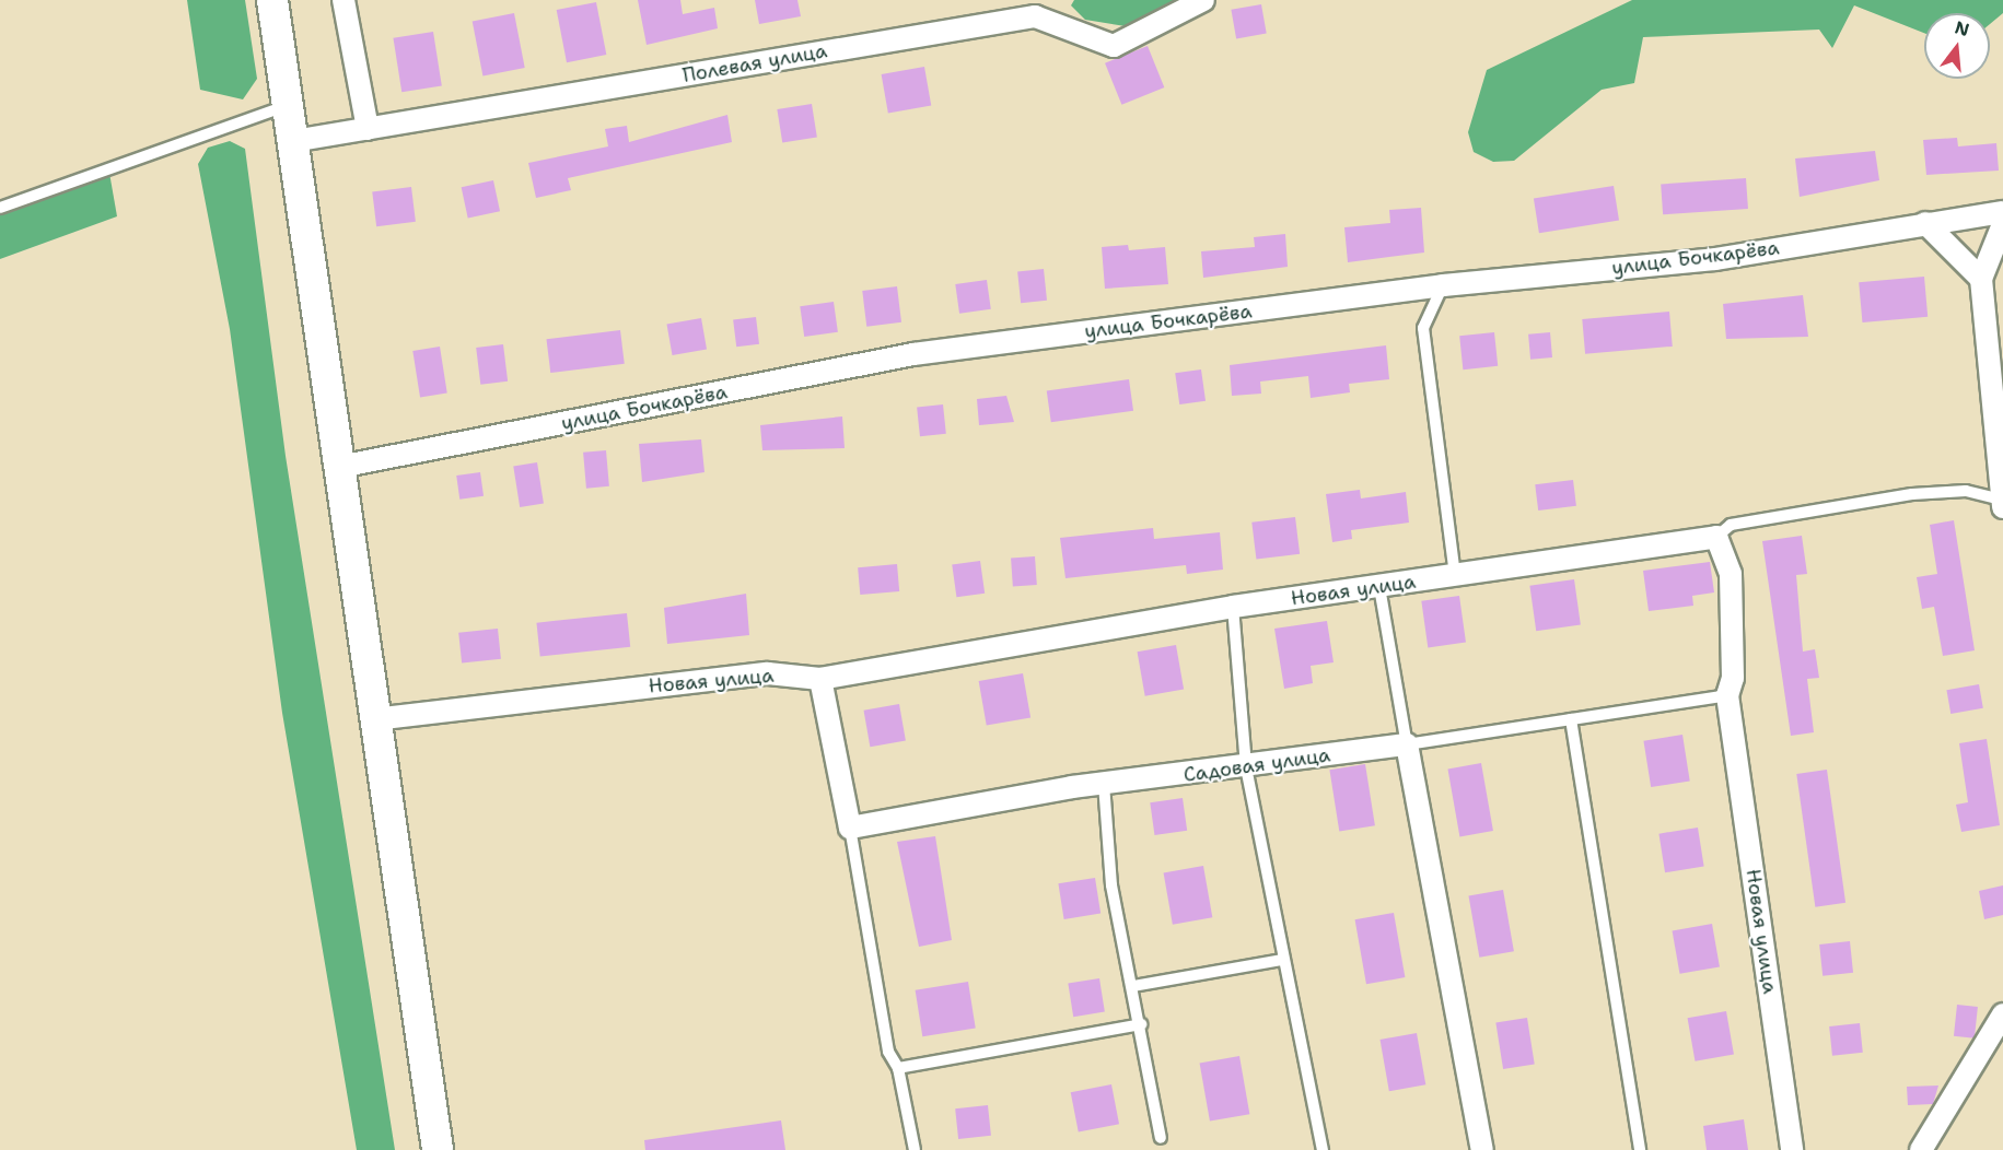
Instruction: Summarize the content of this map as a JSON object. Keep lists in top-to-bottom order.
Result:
{
  "streets": {
    "street": [
      "Полевая улица",
      "улица Бочкарёва",
      "Новая улица",
      "Садовая улица"
    ]
  },
  "north": "top"
}
